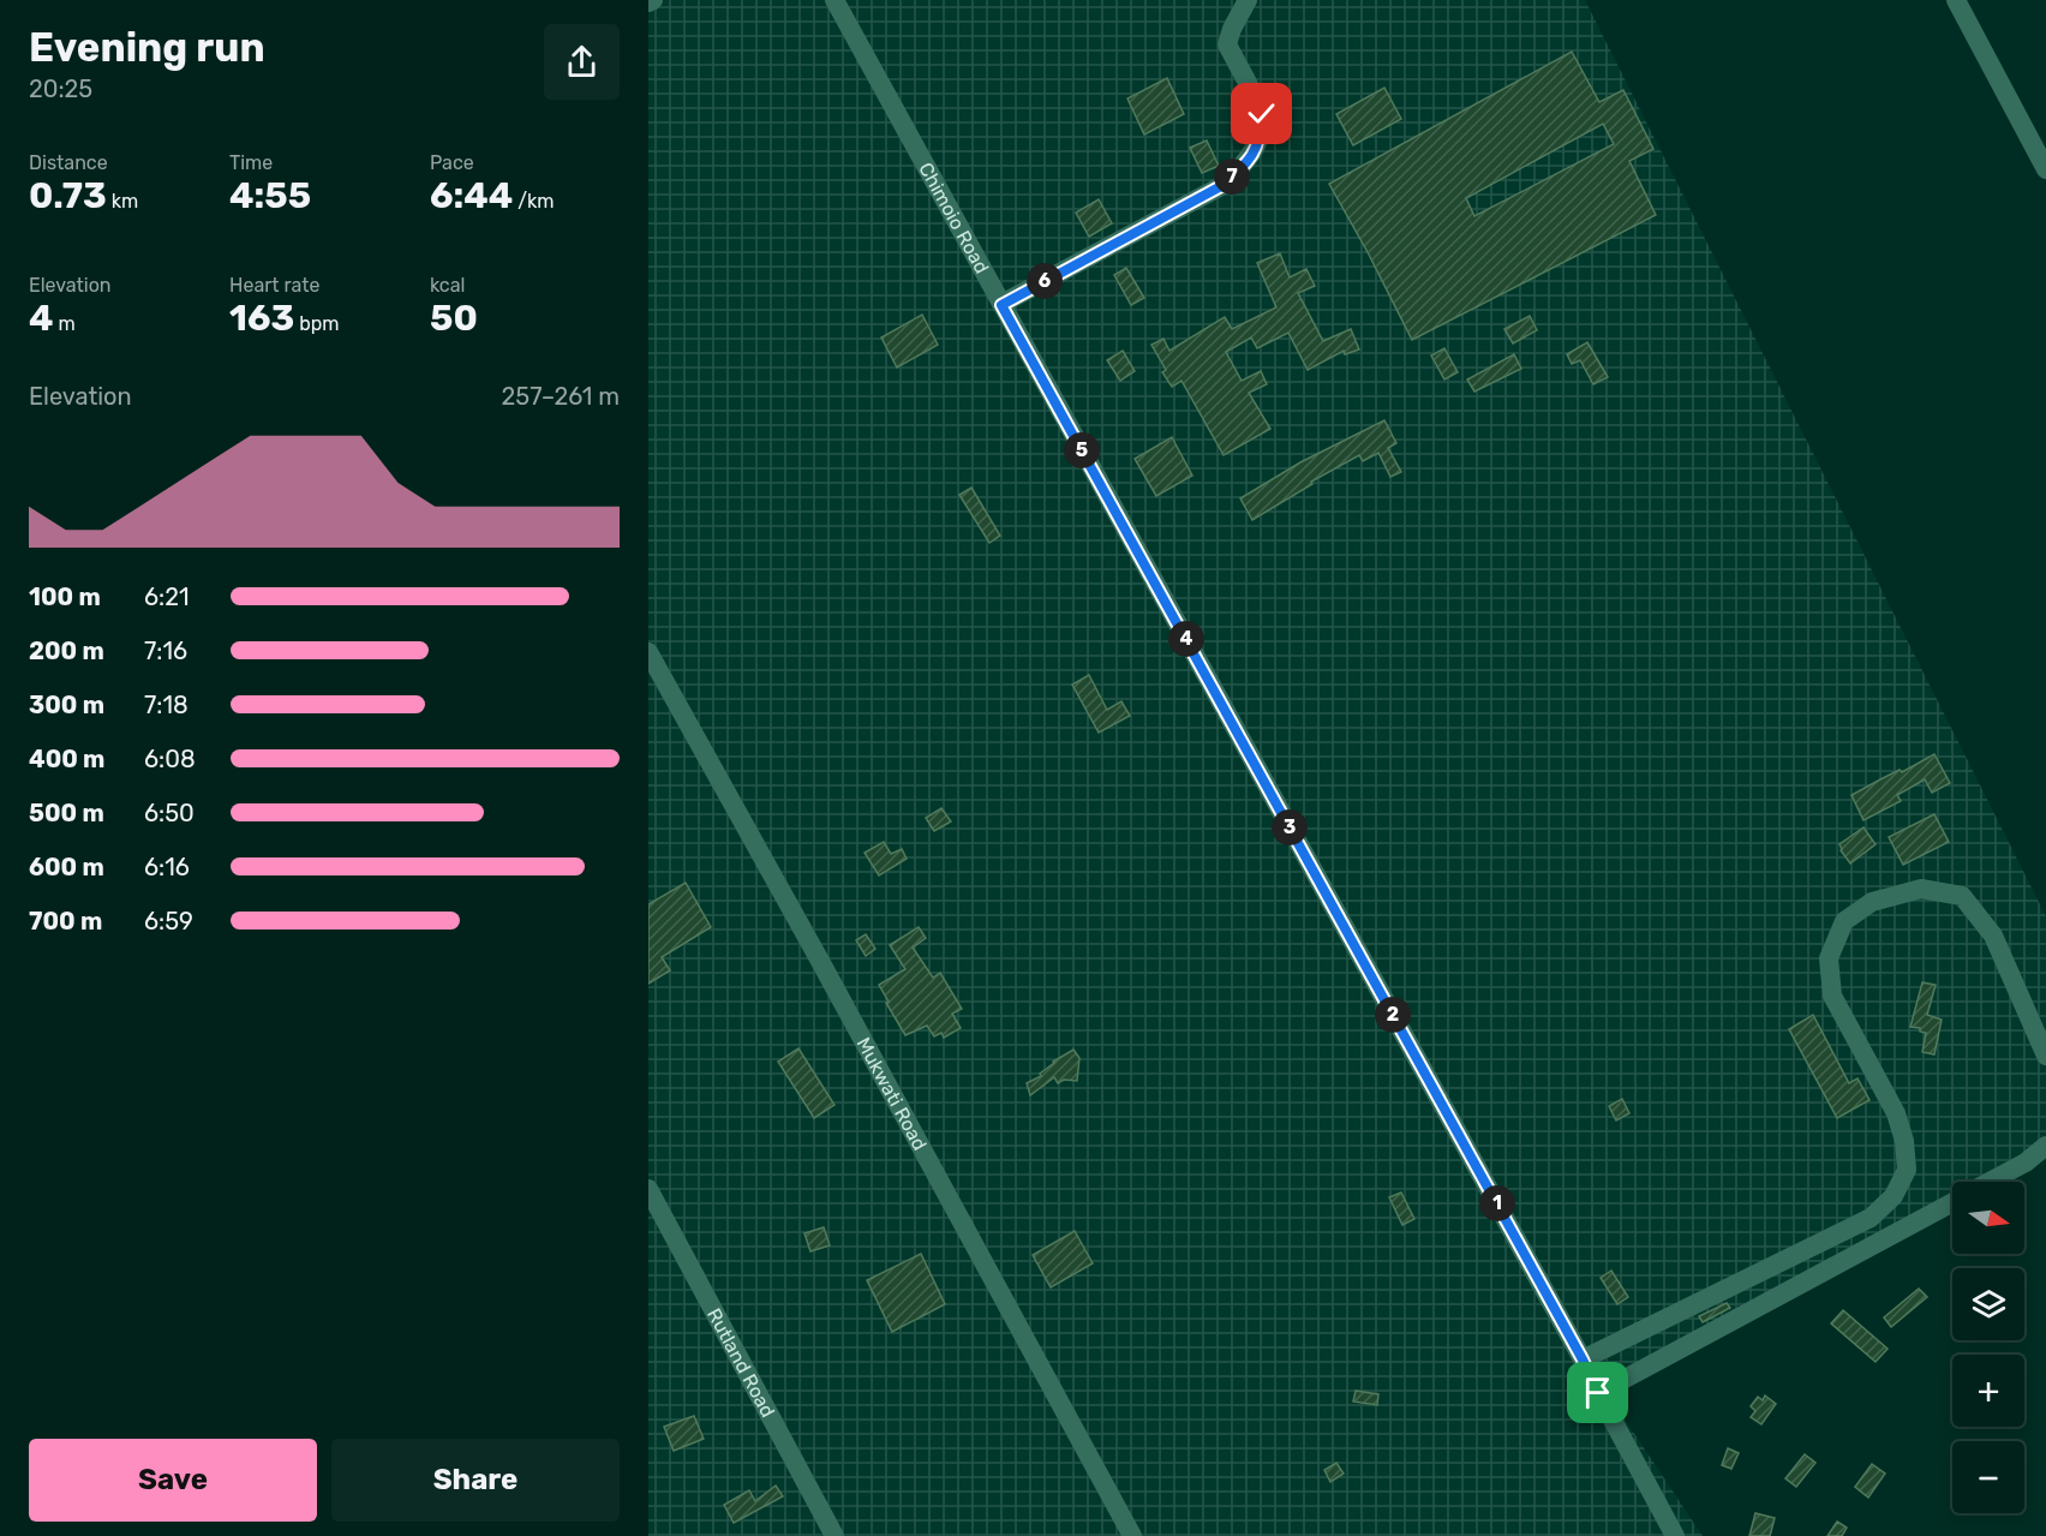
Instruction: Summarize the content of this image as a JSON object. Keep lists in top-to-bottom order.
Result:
{
  "streets": {
    "street": ["Chimoio Road", "Mukwati Road", "Rutland Road"]
  },
  "north": "right",
  "page": {
    "heading": ["Evening run", "20:25"],
    "stats": [
      ["Distance", "0.73 km"],
      ["Time", "4:55"],
      ["Pace", "6:44 /km"],
      ["Elevation", "4 m"],
      ["Heart rate", "163 bpm"],
      ["kcal", "50"]
    ],
    "pins": [
      "7",
      "6",
      "5",
      "4",
      "3",
      "2",
      "1"
    ],
    "chart": ["Elevation", "257–261 m"],
    "list": [
      {
        "name": "100 m",
        "note": "6:21"
      },
      {
        "name": "200 m",
        "note": "7:16"
      },
      {
        "name": "300 m",
        "note": "7:18"
      },
      {
        "name": "400 m",
        "note": "6:08"
      },
      {
        "name": "500 m",
        "note": "6:50"
      },
      {
        "name": "600 m",
        "note": "6:16"
      },
      {
        "name": "700 m",
        "note": "6:59"
      }
    ],
    "map_buttons": ["+", "−"],
    "buttons": ["Save", "Share"]
  }
}
